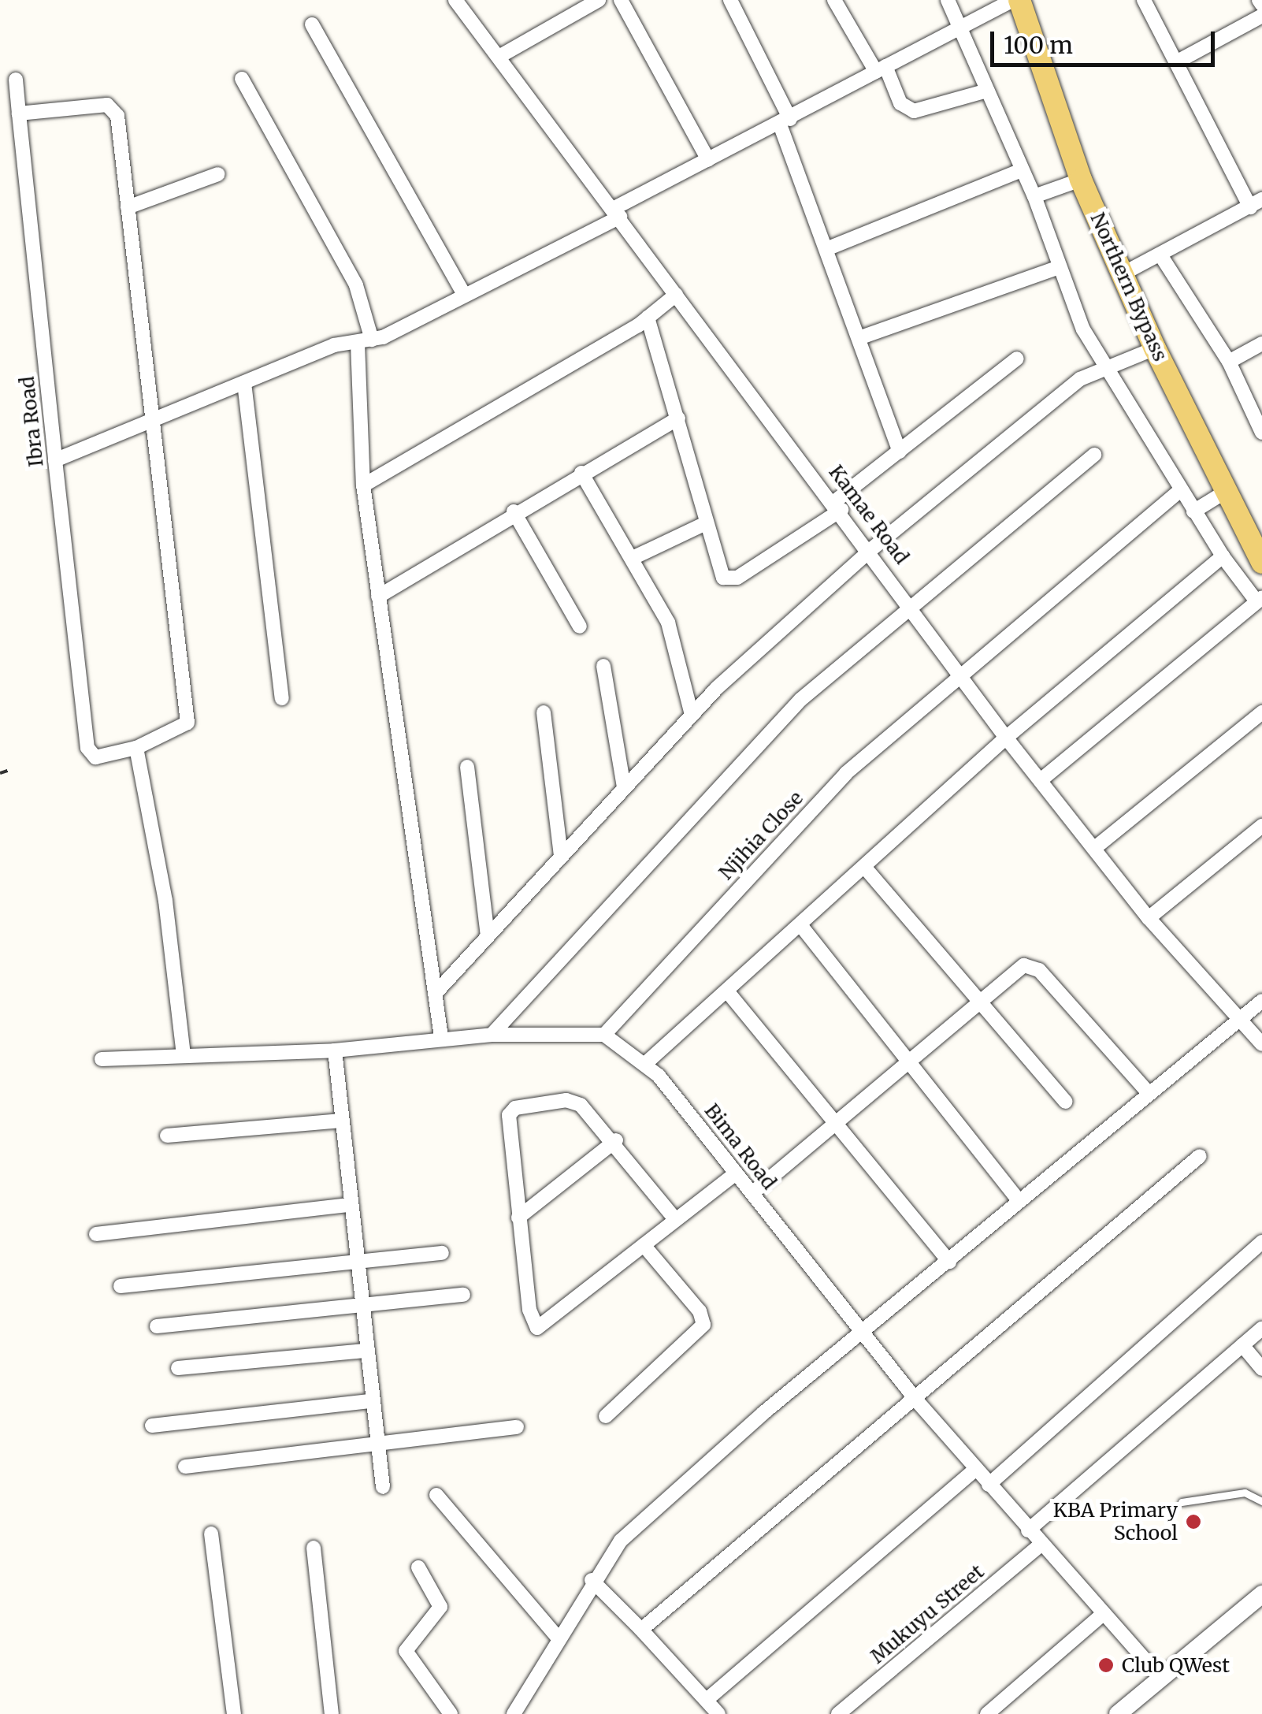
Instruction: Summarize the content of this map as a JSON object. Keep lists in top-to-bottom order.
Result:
{
  "streets": {
    "main road": ["Northern Bypass"],
    "street": [
      "Ibra Road",
      "Kamae Road",
      "Njihia Close",
      "Bima Road",
      "Mukuyu Street"
    ]
  },
  "crossings": [
    ["Kamae Road", "Njihia Close"],
    ["Njihia Close", "Bima Road"],
    ["Bima Road", "Mukuyu Street"]
  ],
  "places": ["KBA Primary School", "Club QWest"],
  "scale_bar": "100 m"
}
